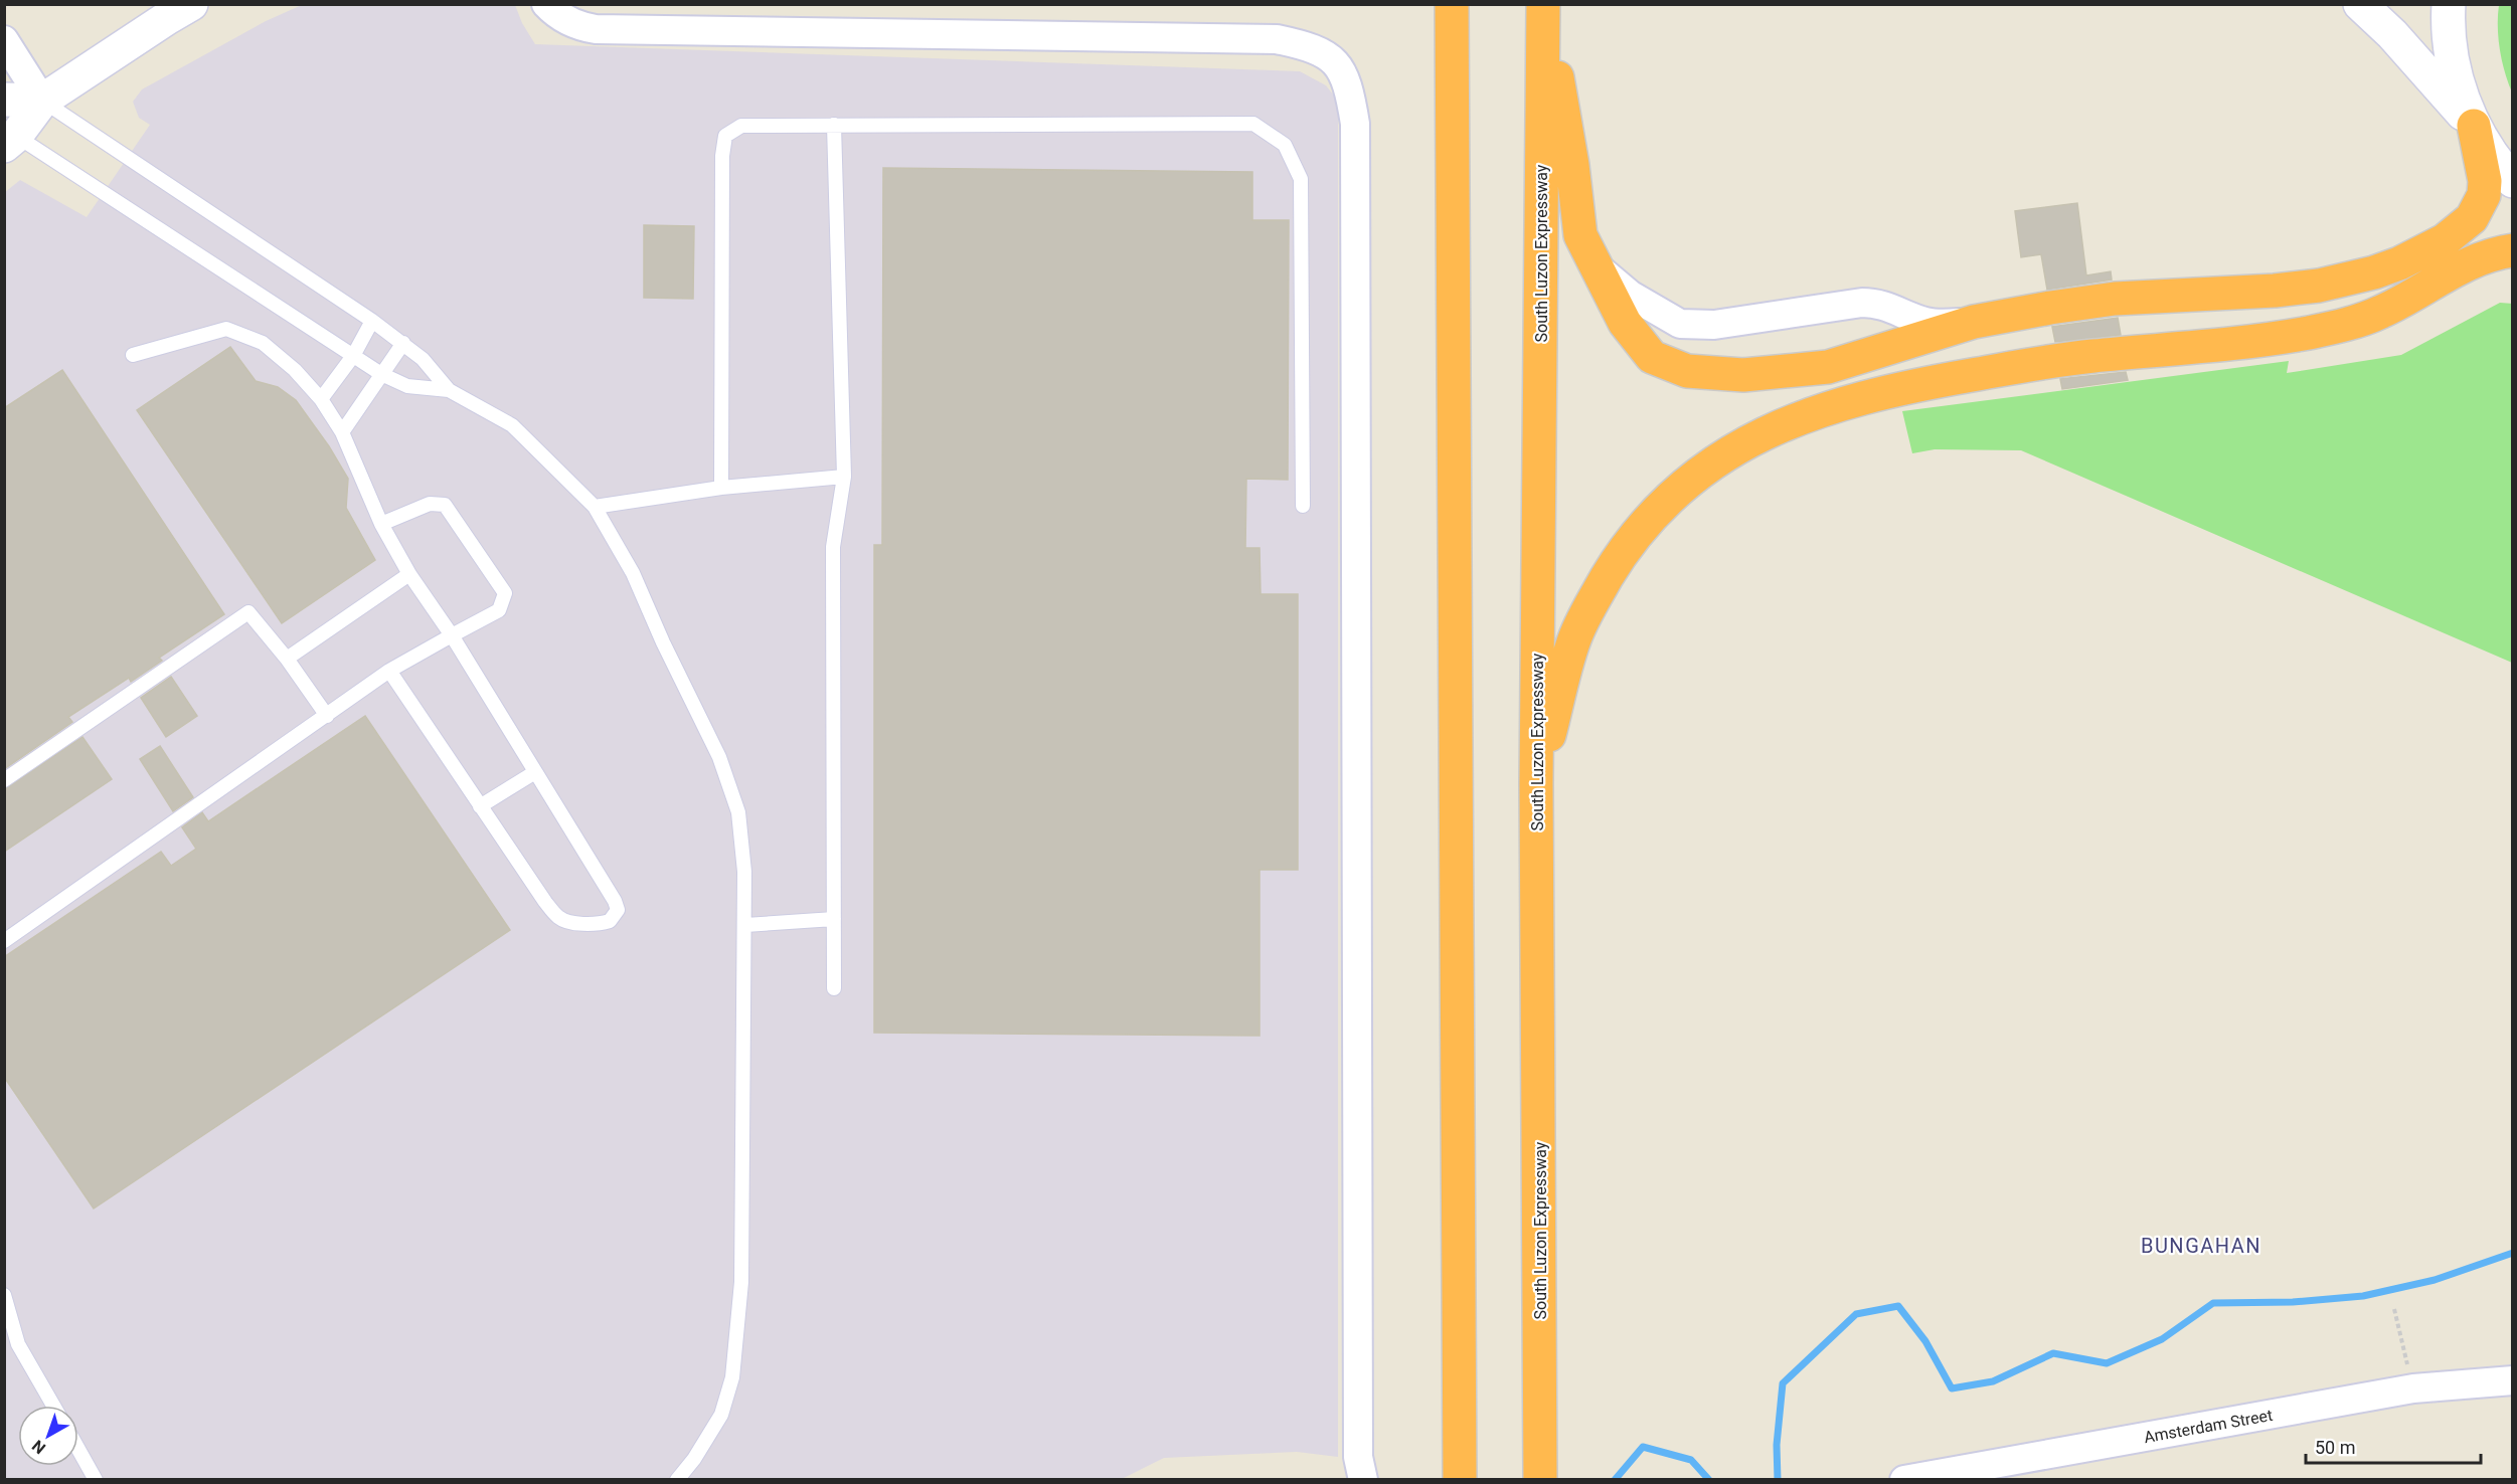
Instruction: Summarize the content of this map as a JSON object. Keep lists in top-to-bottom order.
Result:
{
  "streets": {
    "highway": ["South Luzon Expressway"],
    "street": ["Amsterdam Street"]
  },
  "districts": ["BUNGAHAN"],
  "scale_bar": "50 m",
  "north": "bottom left"
}
